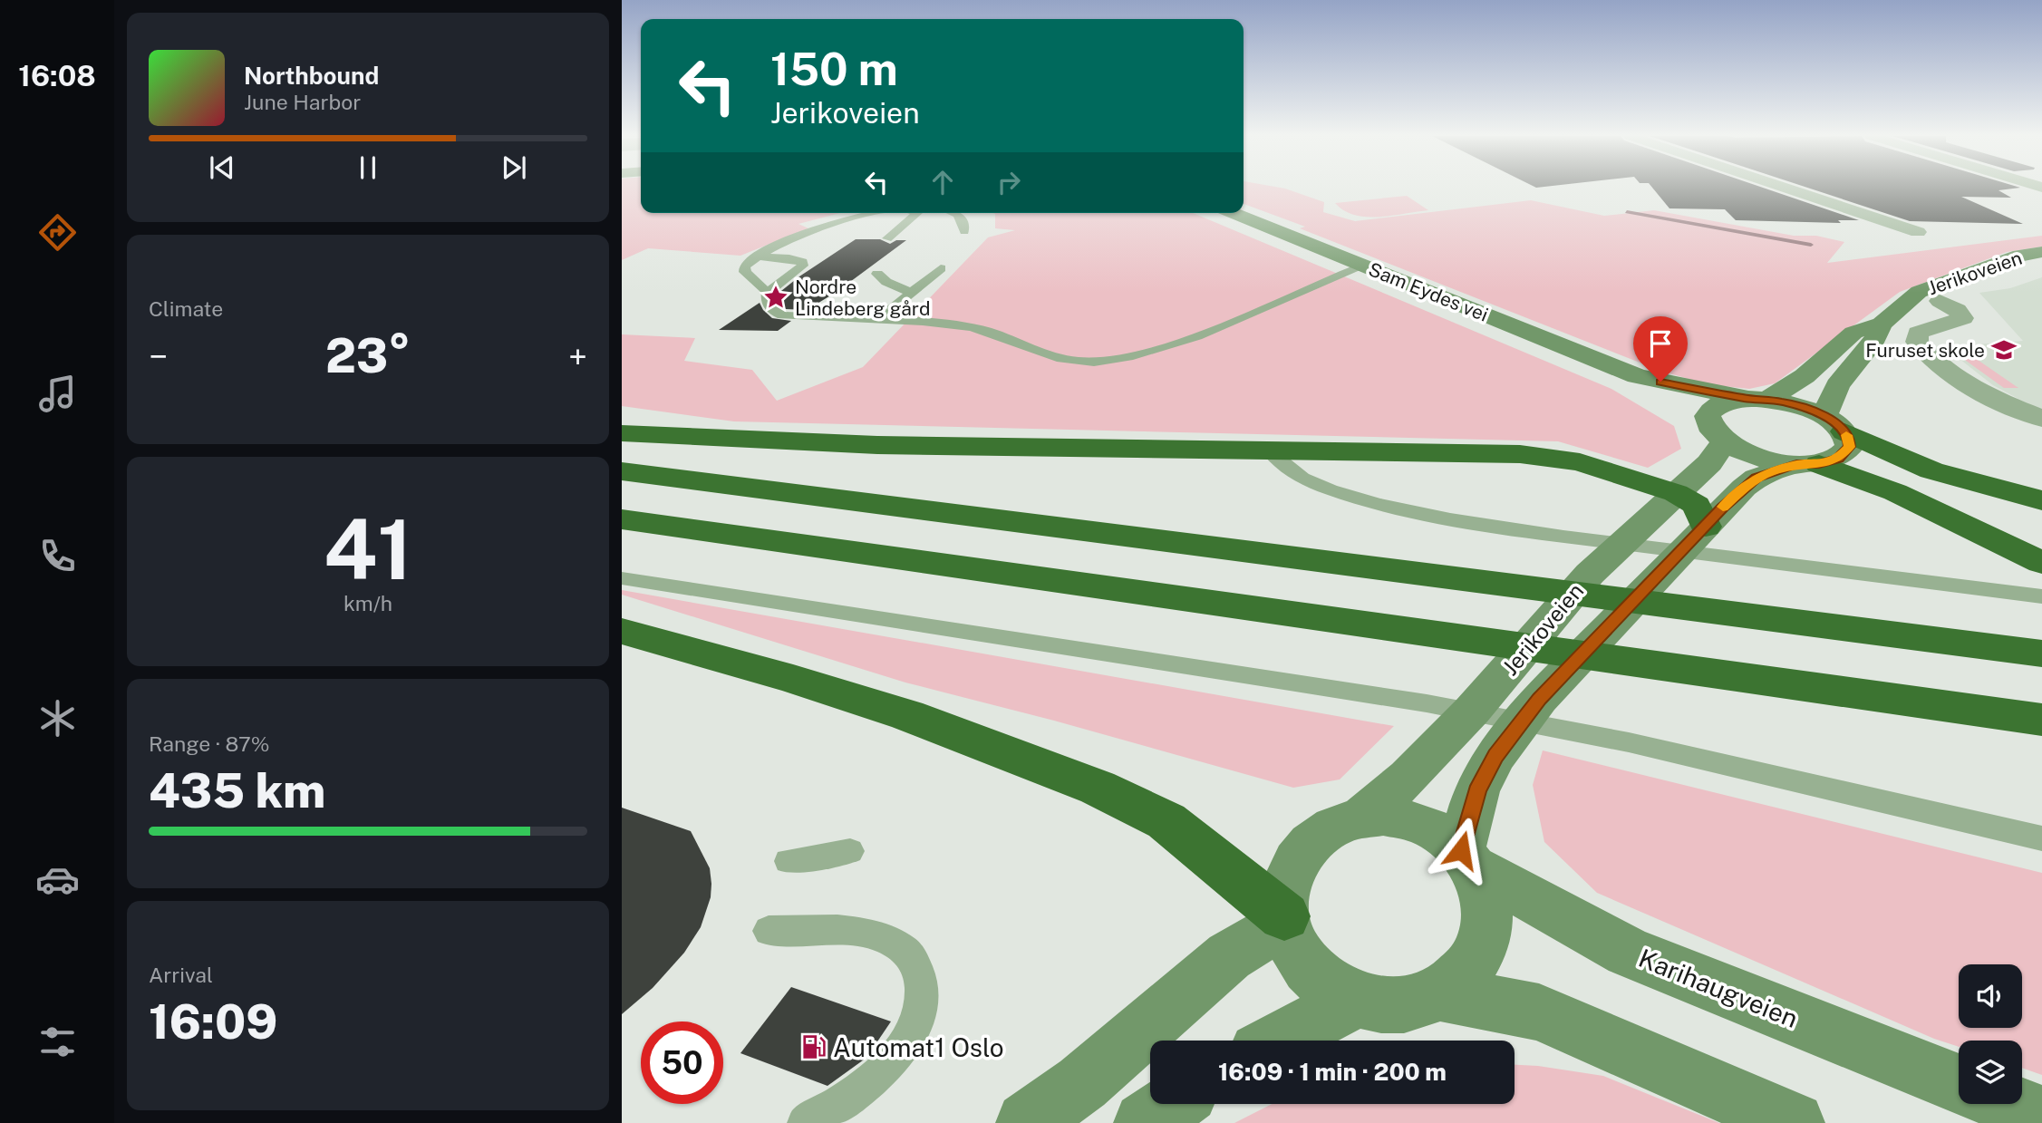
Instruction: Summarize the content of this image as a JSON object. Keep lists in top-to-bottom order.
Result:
{
  "streets": {
    "main road": ["Jerikoveien", "Sam Eydes vei", "Karihaugveien"]
  },
  "crossings": [
    ["Jerikoveien", "Sam Eydes vei"],
    ["Jerikoveien", "Karihaugveien"]
  ],
  "places": {
    "place": ["Nordre Lindeberg gård"],
    "school or university": ["Furuset skole"],
    "fuel station": ["Automat1 Oslo"]
  },
  "page": {
    "tabs": "16:08",
    "turn": ["150 m", "Jerikoveien"],
    "song": ["Northbound", "June Harbor"],
    "tile": [
      "Climate",
      ["41", "km/h"],
      ["Range · 87%", "435 km"],
      ["Arrival", "16:09"]
    ],
    "heat": ["−", "23°", "+"],
    "limit": "50",
    "trip": "16:09 · 1 min · 200 m"
  }
}
